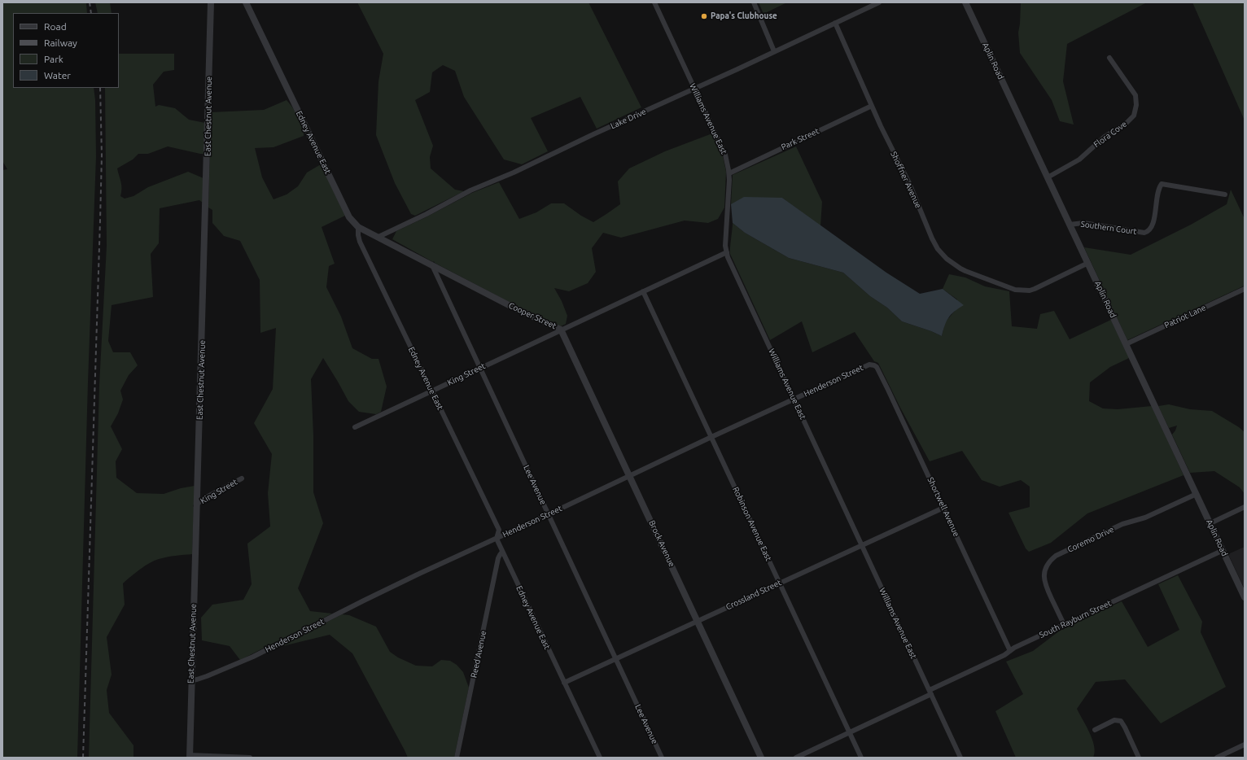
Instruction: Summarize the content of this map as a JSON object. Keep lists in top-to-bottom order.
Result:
{
  "streets": {
    "street": [
      "Aplin Road",
      "East Chestnut Avenue",
      "Lake Drive",
      "Williams Avenue East",
      "Flora Cove",
      "Park Street",
      "Edney Avenue East",
      "Shoffner Avenue",
      "Southern Court",
      "Cooper Street",
      "Patriot Lane",
      "King Street",
      "Henderson Street",
      "Lee Avenue",
      "Shortwell Avenue",
      "Robinson Avenue East",
      "Coremo Drive",
      "Brock Avenue",
      "Crossland Street",
      "South Rayburn Street",
      "Reed Avenue"
    ]
  },
  "crossings": [
    ["Aplin Road", "Flora Cove"],
    ["Aplin Road", "Shoffner Avenue"],
    ["Aplin Road", "Southern Court"],
    ["Aplin Road", "Patriot Lane"],
    ["Aplin Road", "Coremo Drive"],
    ["Aplin Road", "South Rayburn Street"],
    ["East Chestnut Avenue", "King Street"],
    ["East Chestnut Avenue", "Henderson Street"],
    ["Lake Drive", "Williams Avenue East"],
    ["Lake Drive", "Shoffner Avenue"],
    ["Lake Drive", "Cooper Street"],
    ["Williams Avenue East", "Park Street"],
    ["Williams Avenue East", "Cooper Street"],
    ["Williams Avenue East", "Henderson Street"],
    ["Williams Avenue East", "Crossland Street"],
    ["Williams Avenue East", "South Rayburn Street"],
    ["Park Street", "Shoffner Avenue"],
    ["Edney Avenue East", "Cooper Street"],
    ["Edney Avenue East", "King Street"],
    ["Edney Avenue East", "Henderson Street"],
    ["Edney Avenue East", "Crossland Street"],
    ["Edney Avenue East", "Reed Avenue"],
    ["Cooper Street", "King Street"],
    ["Cooper Street", "Lee Avenue"],
    ["Cooper Street", "Robinson Avenue East"],
    ["Cooper Street", "Brock Avenue"],
    ["King Street", "Lee Avenue"],
    ["King Street", "Brock Avenue"],
    ["Henderson Street", "Lee Avenue"],
    ["Henderson Street", "Shortwell Avenue"],
    ["Henderson Street", "Robinson Avenue East"],
    ["Henderson Street", "Brock Avenue"],
    ["Lee Avenue", "Crossland Street"],
    ["Shortwell Avenue", "Crossland Street"],
    ["Shortwell Avenue", "South Rayburn Street"],
    ["Robinson Avenue East", "Crossland Street"],
    ["Robinson Avenue East", "South Rayburn Street"],
    ["Coremo Drive", "South Rayburn Street"],
    ["Brock Avenue", "Crossland Street"]
  ],
  "places": ["Papa's Clubhouse"],
  "legend": [
    "Road",
    "Railway",
    "Park",
    "Water"
  ]
}
